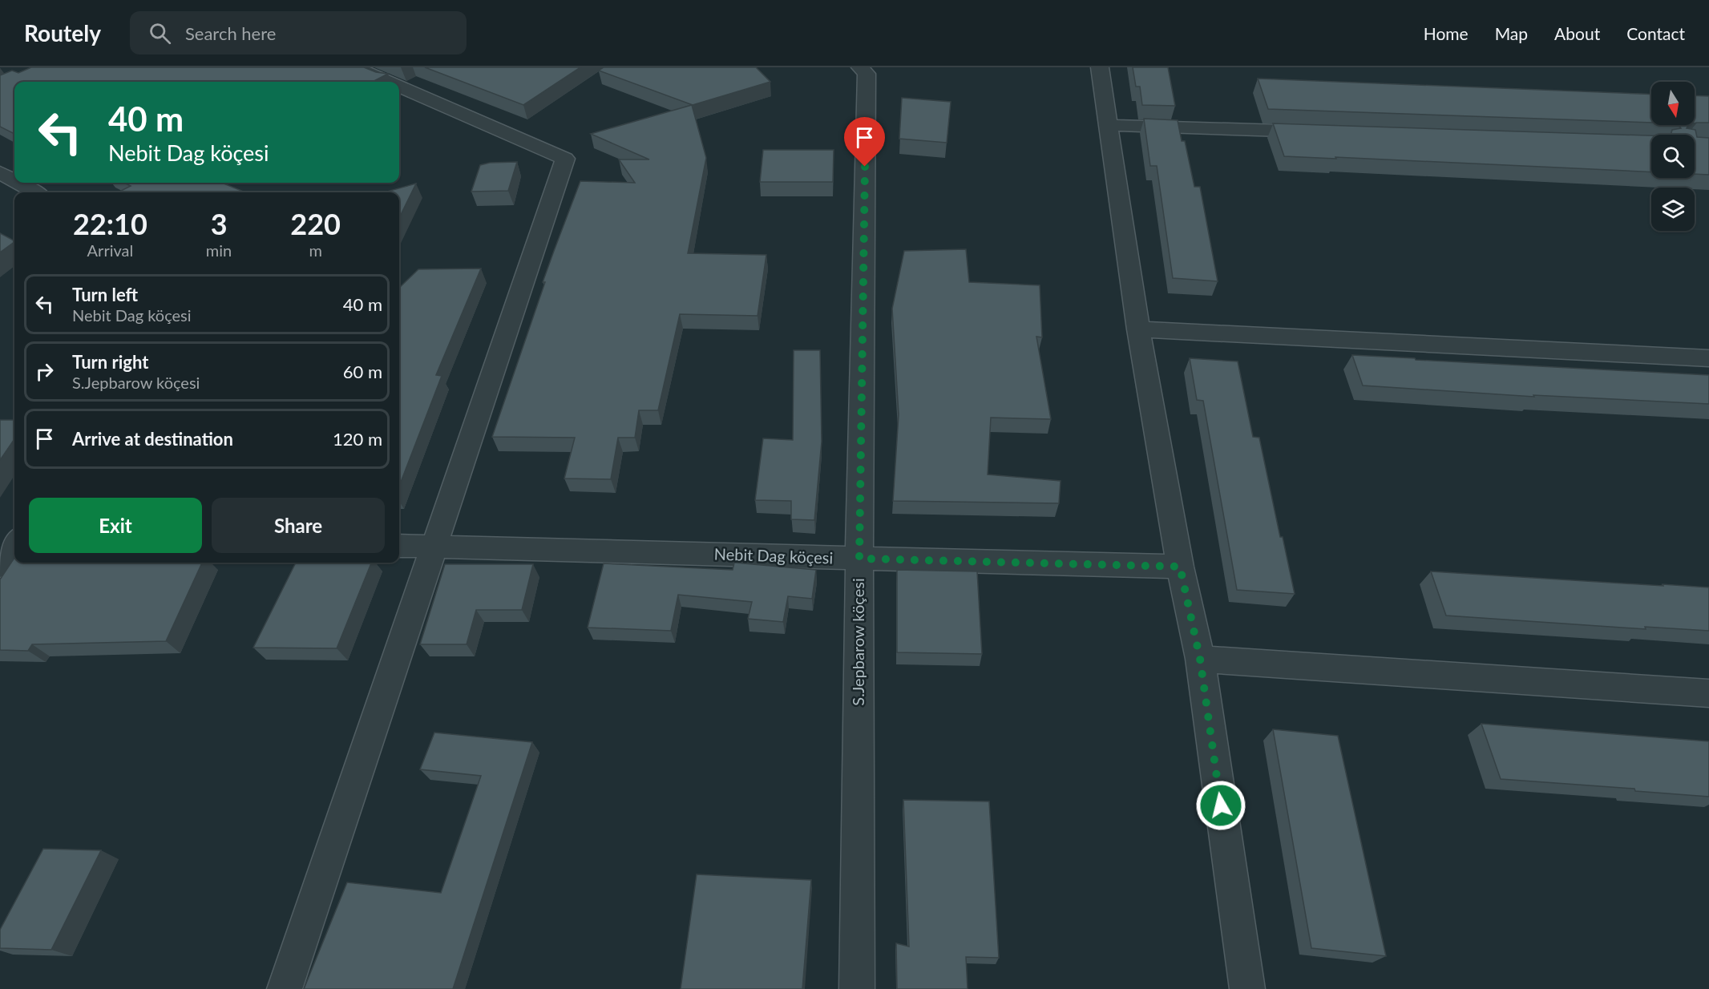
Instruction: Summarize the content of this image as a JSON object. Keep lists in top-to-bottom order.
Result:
{
  "streets": {
    "street": ["Nebit Dag köçesi", "S.Jepbarow köçesi"]
  },
  "crossings": [
    ["Nebit Dag köçesi", "S.Jepbarow köçesi"]
  ],
  "north": "bottom",
  "page": {
    "header": "Routely",
    "search": "Search here",
    "nav": [
      "Home",
      "Map",
      "About",
      "Contact"
    ],
    "turn": ["40 m", "Nebit Dag köçesi"],
    "eta": [
      "22:10",
      "Arrival",
      "3",
      "min",
      "220",
      "m"
    ],
    "list": [
      {
        "name": "Turn left",
        "note": "Nebit Dag köçesi",
        "value": "40 m"
      },
      {
        "name": "Turn right",
        "note": "S.Jepbarow köçesi",
        "value": "60 m"
      },
      {
        "name": "Arrive at destination",
        "value": "120 m"
      }
    ],
    "buttons": ["Exit", "Share"]
  }
}
